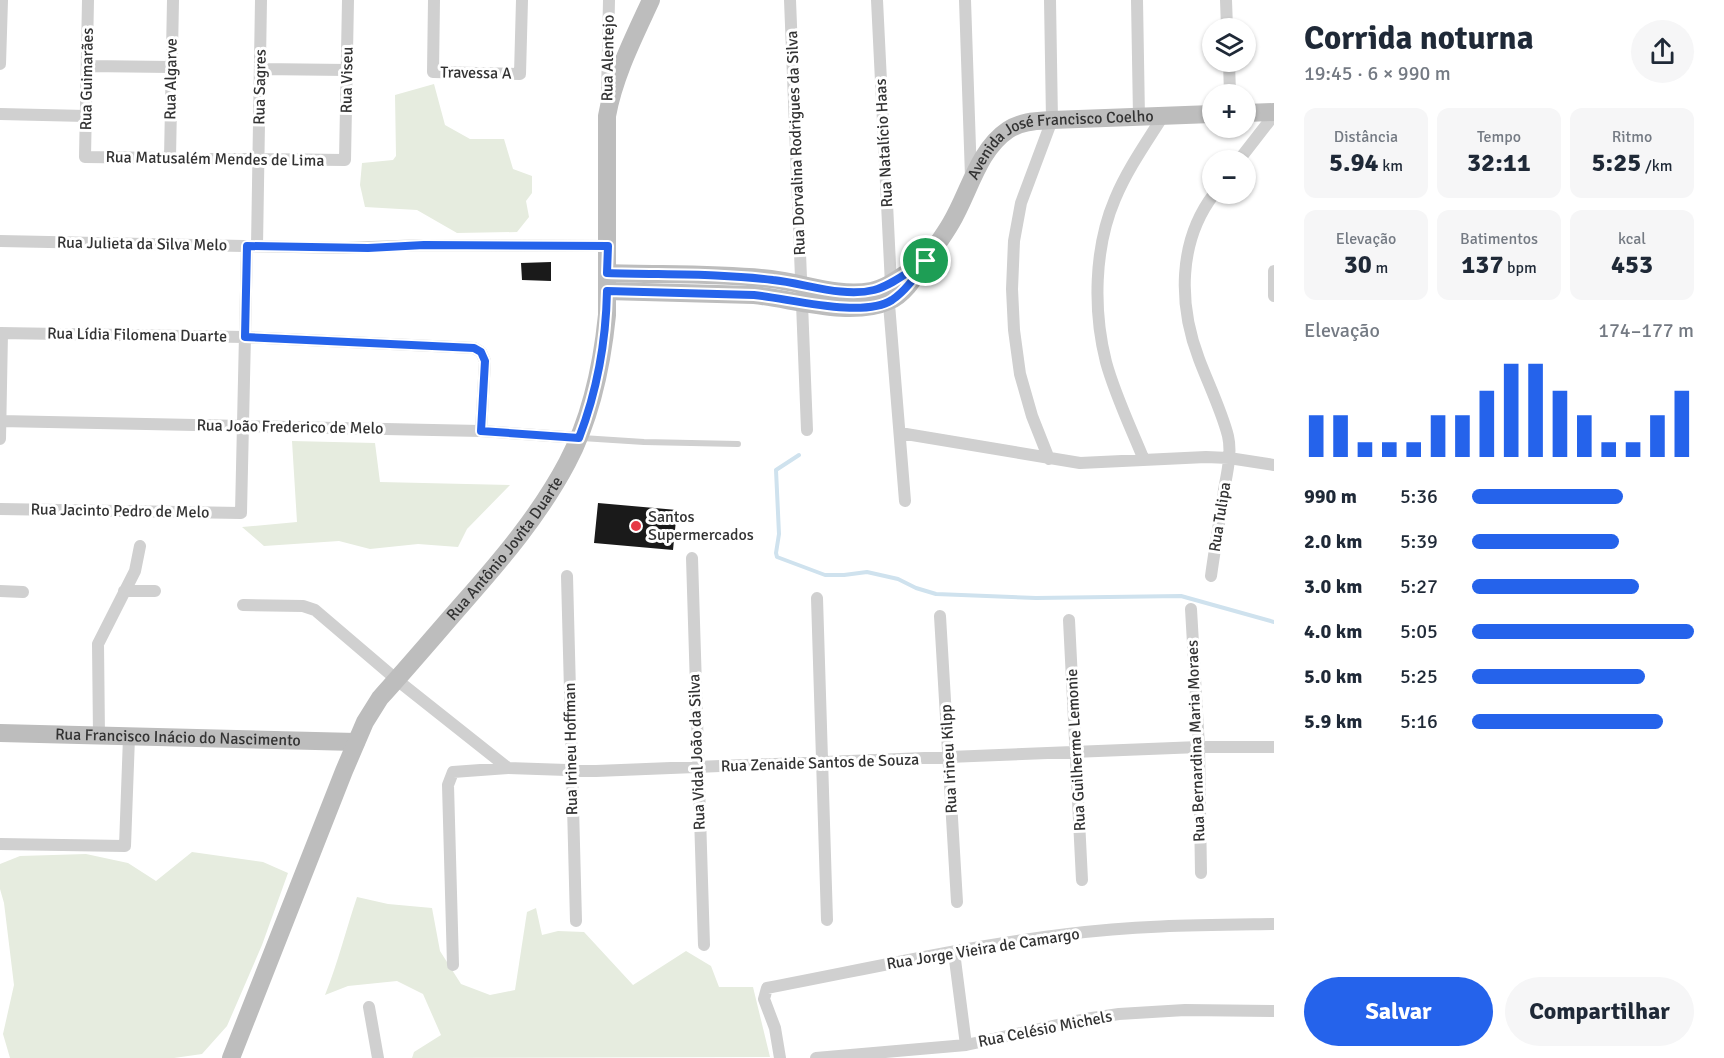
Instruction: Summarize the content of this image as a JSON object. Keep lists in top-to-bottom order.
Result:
{
  "streets": {
    "main road": ["Avenida José Francisco Coelho", "Rua Antônio Jovita Duarte", "Rua Francisco Inácio do Nascimento"],
    "street": [
      "Rua Alentejo",
      "Travessa A",
      "Rua Guimarães",
      "Rua Algarve",
      "Rua Viseu",
      "Rua Sagres",
      "Rua Dorvalina Rodrigues da Silva",
      "Rua Natalício Haas",
      "Rua Matusalém Mendes de Lima",
      "Rua Julieta da Silva Melo",
      "Rua Lídia Filomena Duarte",
      "Rua João Frederico de Melo",
      "Rua Jacinto Pedro de Melo",
      "Rua Tulipa",
      "Rua Bernardina Maria Moraes",
      "Rua Irineu Hoffman",
      "Rua Guilherme Lemonie",
      "Rua Vidal João da Silva",
      "Rua Irineu Kilpp",
      "Rua Zenaide Santos de Souza",
      "Rua Jorge Vieira de Camargo",
      "Rua Celésio Michels"
    ]
  },
  "crossings": [
    ["Rua Alentejo", "Rua Antônio Jovita Duarte"],
    ["Rua Guimarães", "Rua Matusalém Mendes de Lima"],
    ["Rua Algarve", "Rua Matusalém Mendes de Lima"],
    ["Rua Viseu", "Rua Matusalém Mendes de Lima"],
    ["Rua Sagres", "Rua Matusalém Mendes de Lima"],
    ["Rua Sagres", "Rua Julieta da Silva Melo"],
    ["Rua Sagres", "Rua Lídia Filomena Duarte"],
    ["Rua Sagres", "Rua João Frederico de Melo"],
    ["Rua Sagres", "Rua Jacinto Pedro de Melo"],
    ["Rua Dorvalina Rodrigues da Silva", "Avenida José Francisco Coelho"],
    ["Rua Natalício Haas", "Avenida José Francisco Coelho"],
    ["Avenida José Francisco Coelho", "Rua Antônio Jovita Duarte"],
    ["Rua Julieta da Silva Melo", "Rua Antônio Jovita Duarte"],
    ["Rua Lídia Filomena Duarte", "Rua João Frederico de Melo"],
    ["Rua João Frederico de Melo", "Rua Antônio Jovita Duarte"],
    ["Rua Antônio Jovita Duarte", "Rua Francisco Inácio do Nascimento"],
    ["Rua Bernardina Maria Moraes", "Rua Zenaide Santos de Souza"],
    ["Rua Irineu Hoffman", "Rua Zenaide Santos de Souza"],
    ["Rua Guilherme Lemonie", "Rua Zenaide Santos de Souza"],
    ["Rua Vidal João da Silva", "Rua Zenaide Santos de Souza"],
    ["Rua Irineu Kilpp", "Rua Zenaide Santos de Souza"]
  ],
  "places": ["Santos Supermercados"],
  "page": {
    "heading": ["Corrida noturna", "19:45 · 6 × 990 m"],
    "map_buttons": ["+", "−"],
    "stats": [
      ["Distância", "5.94 km"],
      ["Tempo", "32:11"],
      ["Ritmo", "5:25 /km"],
      ["Elevação", "30 m"],
      ["Batimentos", "137 bpm"],
      ["kcal", "453"]
    ],
    "chart": ["Elevação", "174–177 m"],
    "list": [
      {
        "name": "990 m",
        "note": "5:36"
      },
      {
        "name": "2.0 km",
        "note": "5:39"
      },
      {
        "name": "3.0 km",
        "note": "5:27"
      },
      {
        "name": "4.0 km",
        "note": "5:05"
      },
      {
        "name": "5.0 km",
        "note": "5:25"
      },
      {
        "name": "5.9 km",
        "note": "5:16"
      }
    ],
    "buttons": ["Salvar", "Compartilhar"]
  }
}
